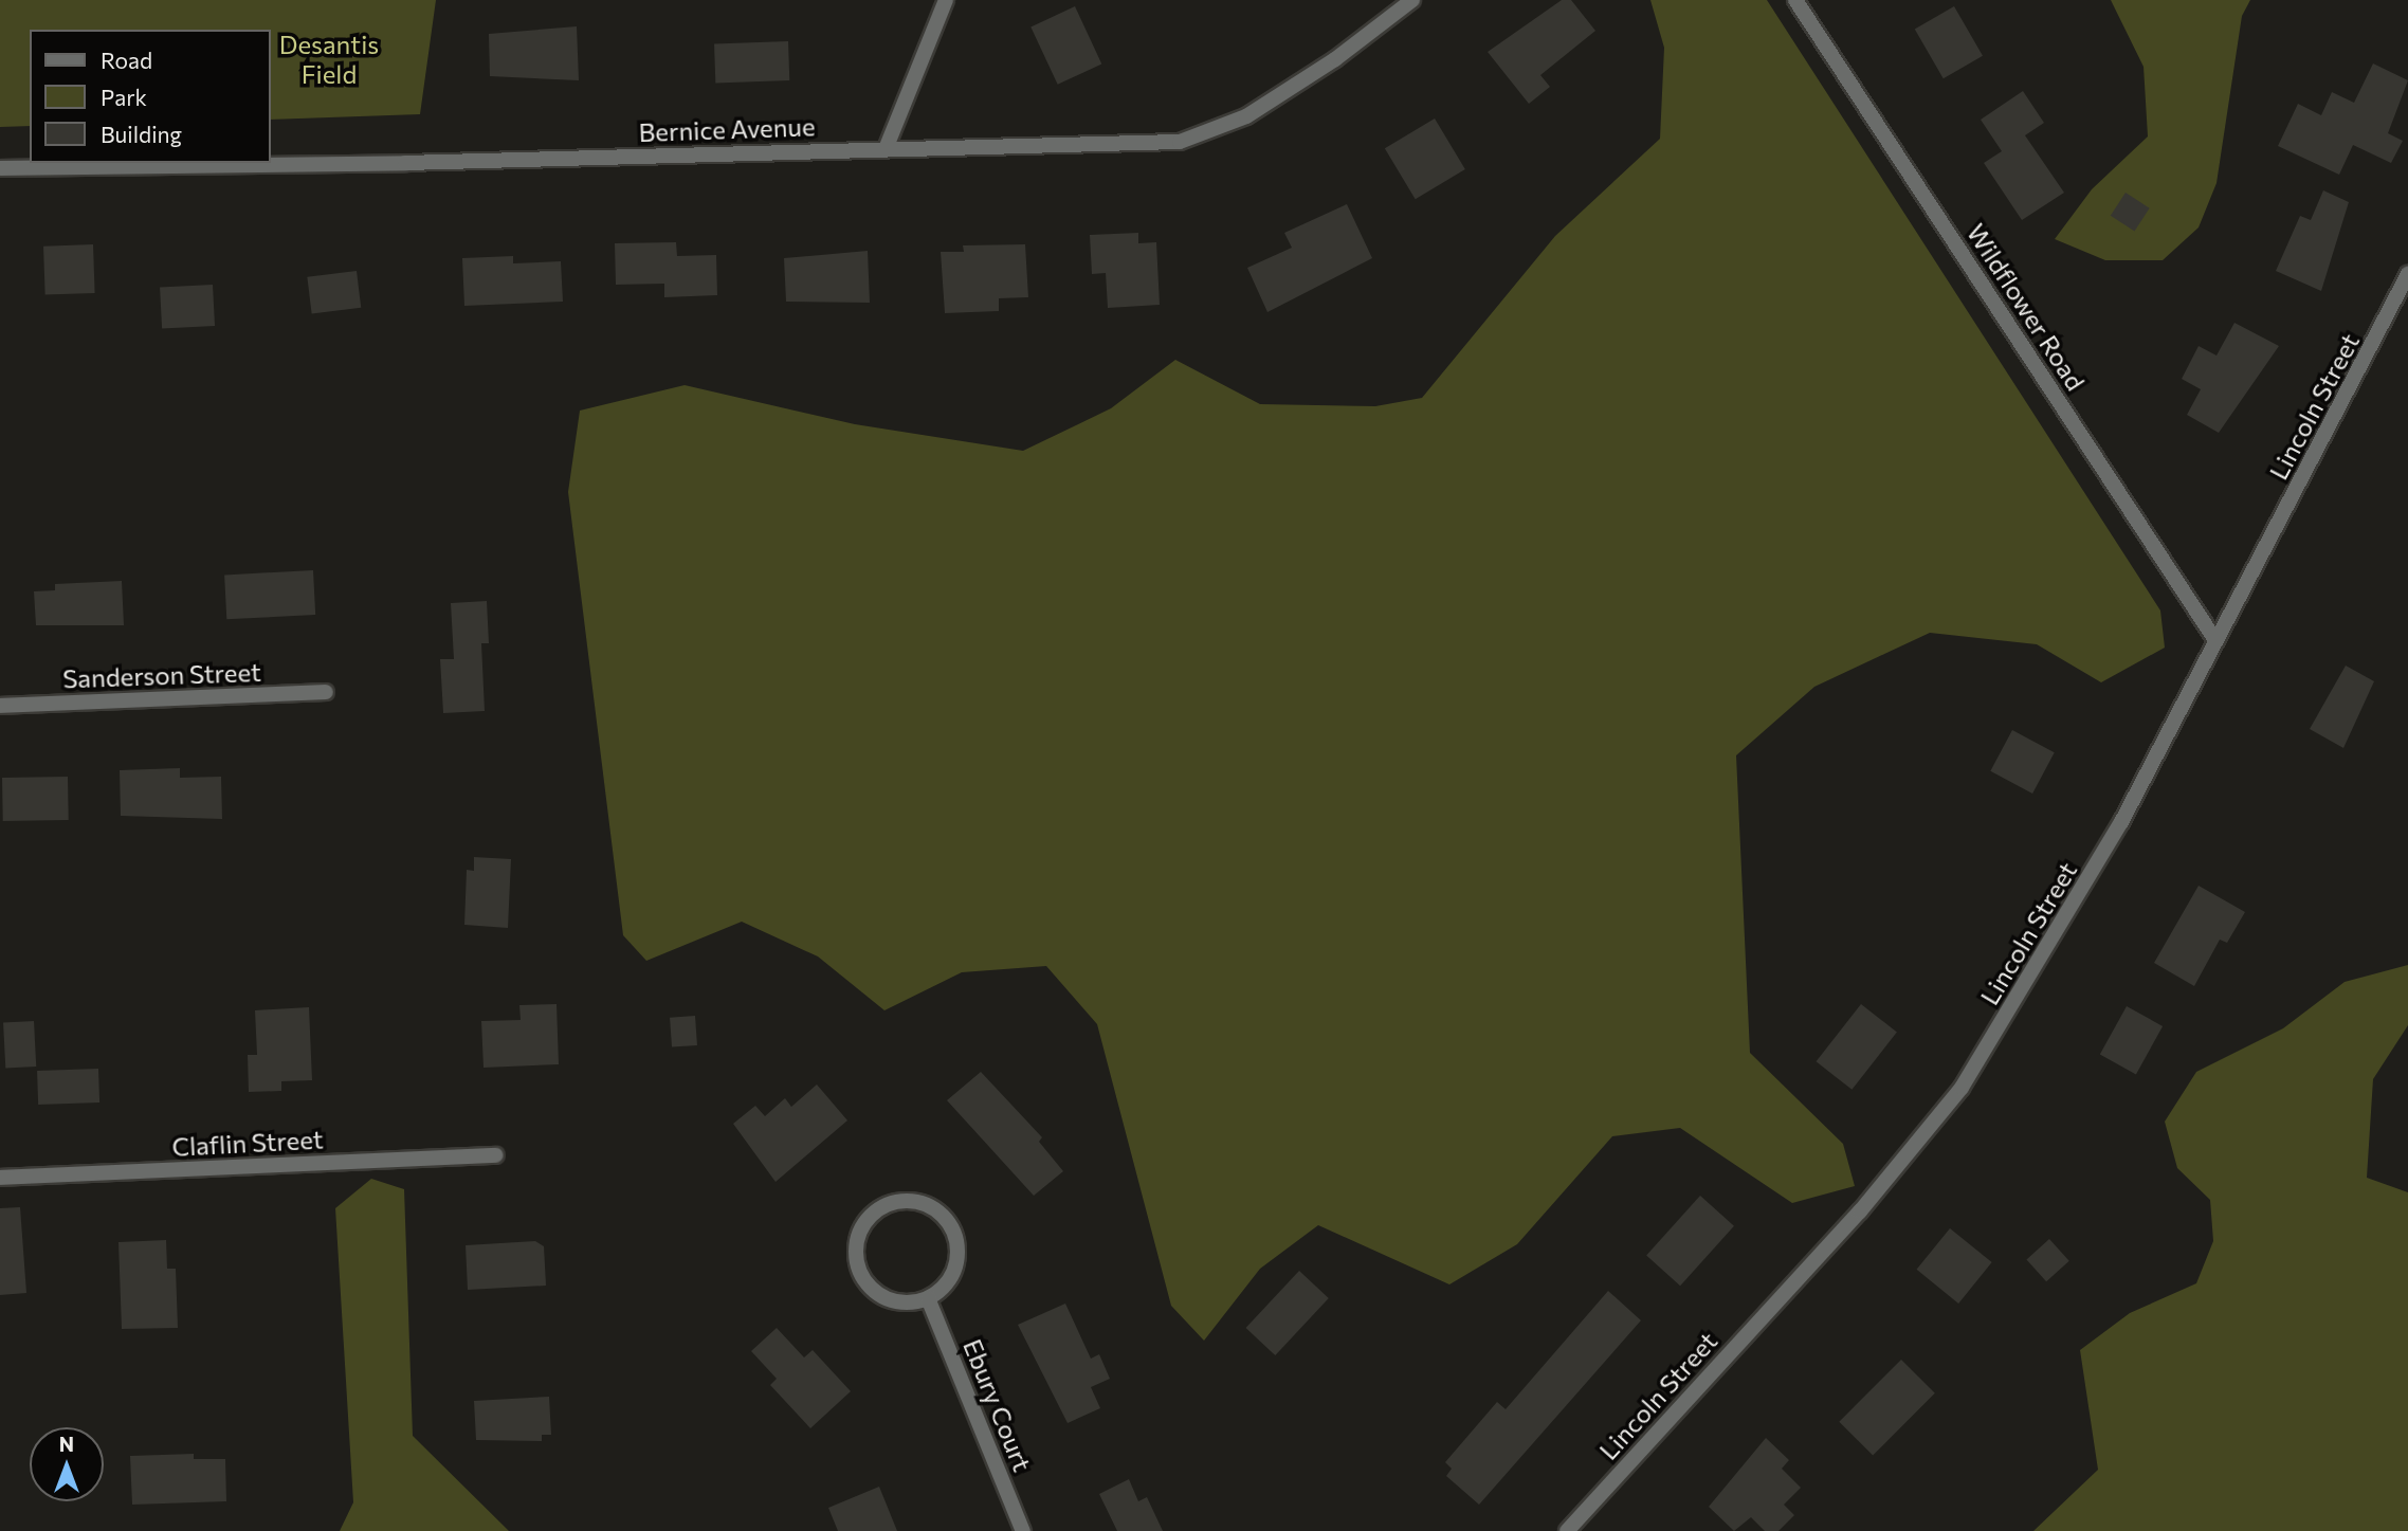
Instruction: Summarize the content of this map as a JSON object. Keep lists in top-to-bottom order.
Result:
{
  "streets": {
    "street": [
      "Bernice Avenue",
      "Wildflower Road",
      "Lincoln Street",
      "Sanderson Street",
      "Claflin Street",
      "Ebury Court"
    ]
  },
  "crossings": [
    ["Wildflower Road", "Lincoln Street"]
  ],
  "parks": ["Desantis Field"],
  "legend": ["Road", "Park", "Building"],
  "north": "top"
}
